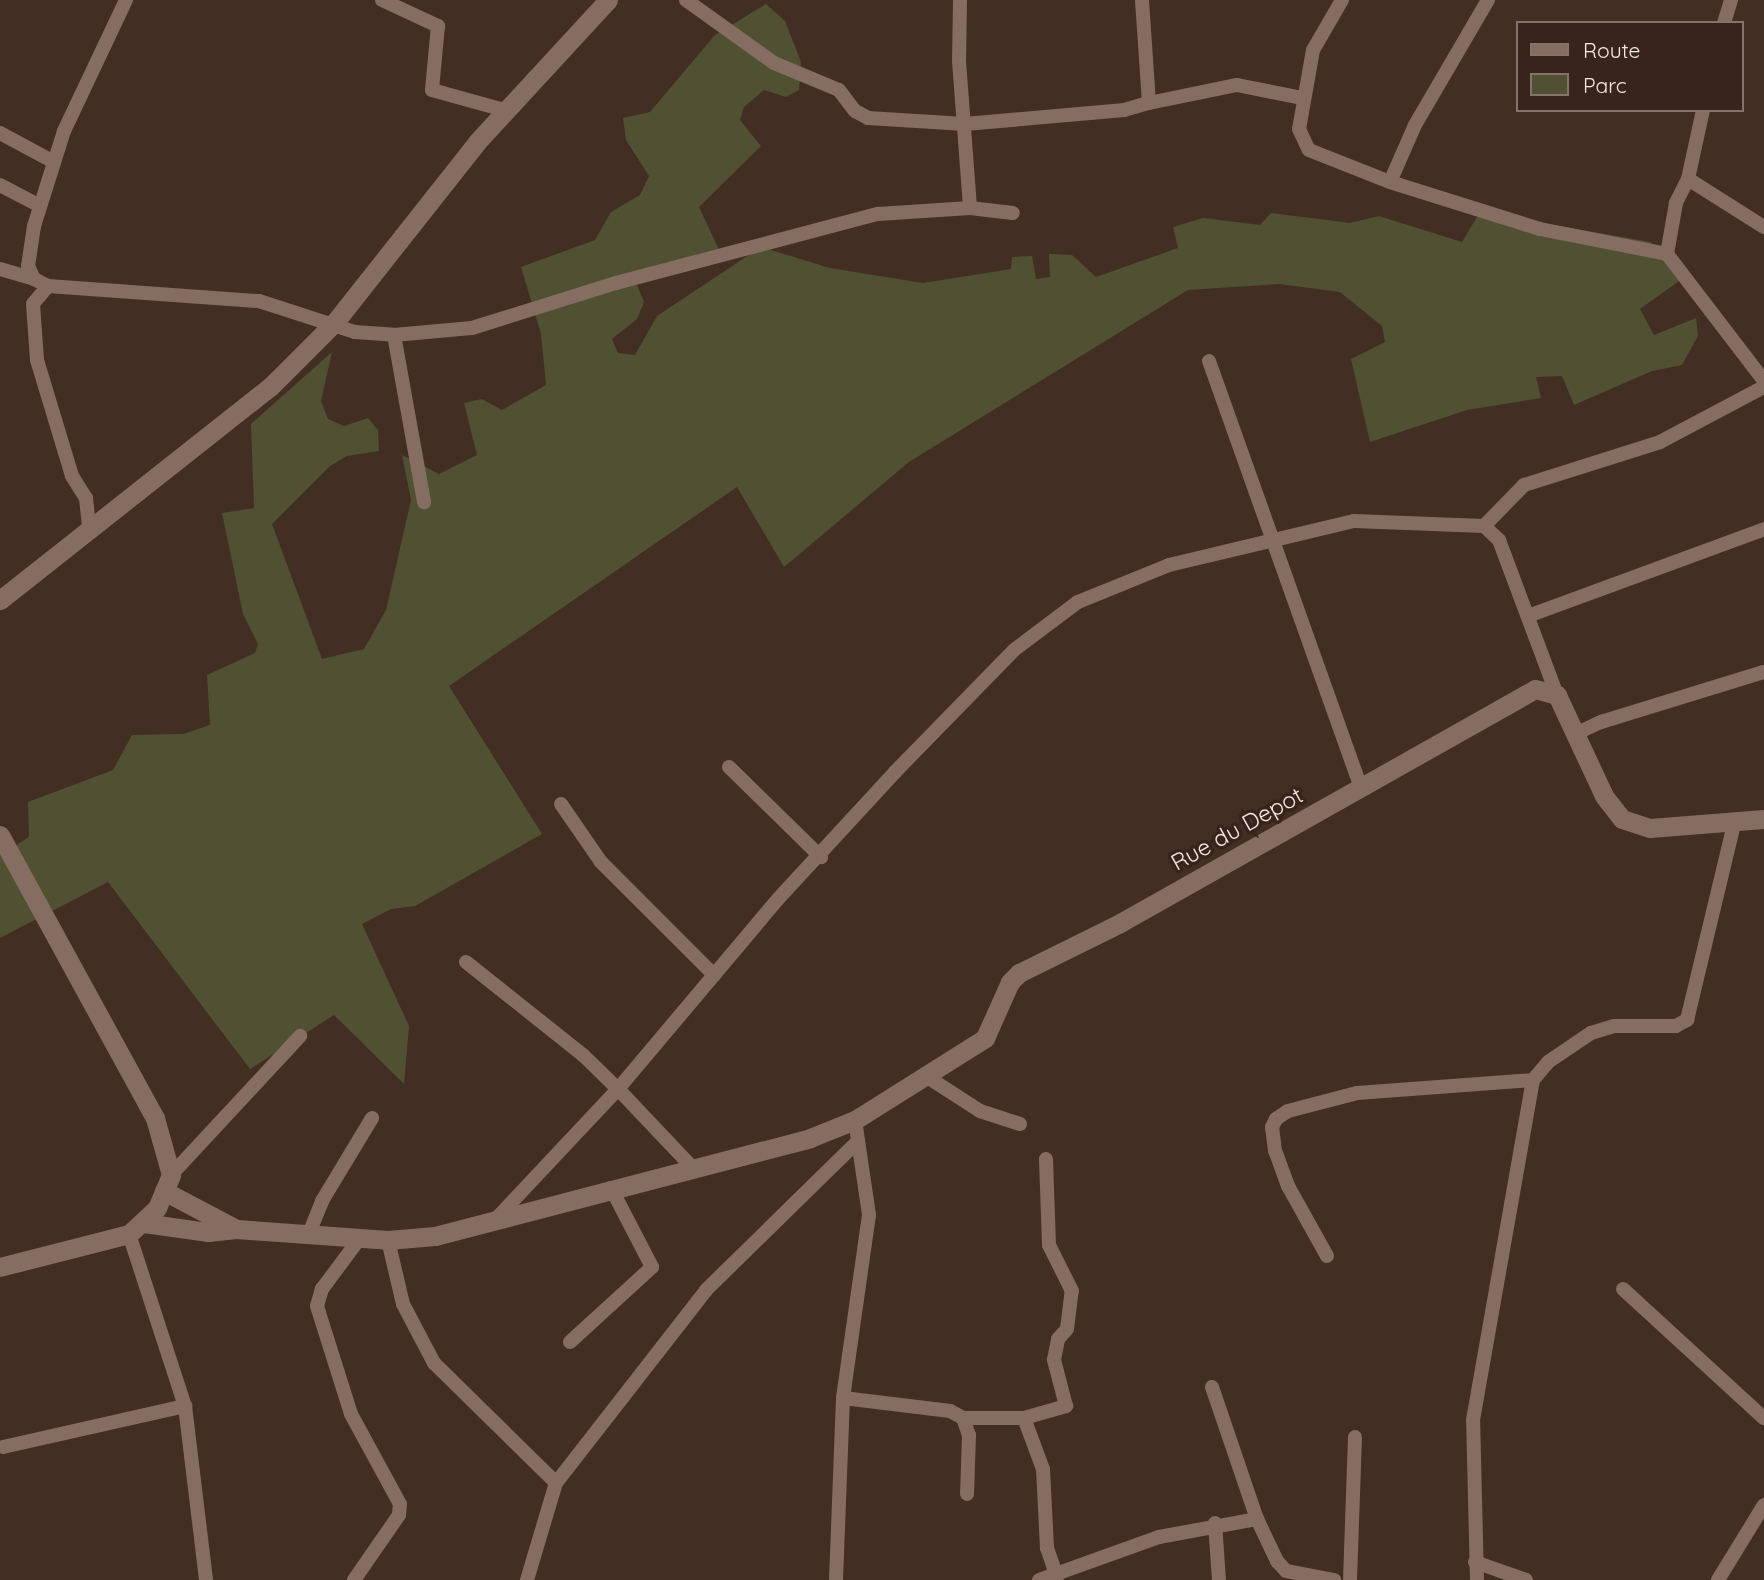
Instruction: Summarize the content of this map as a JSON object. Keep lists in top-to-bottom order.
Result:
{
  "streets": {
    "street": ["Rue du Depot"]
  },
  "legend": ["Route", "Parc"]
}
